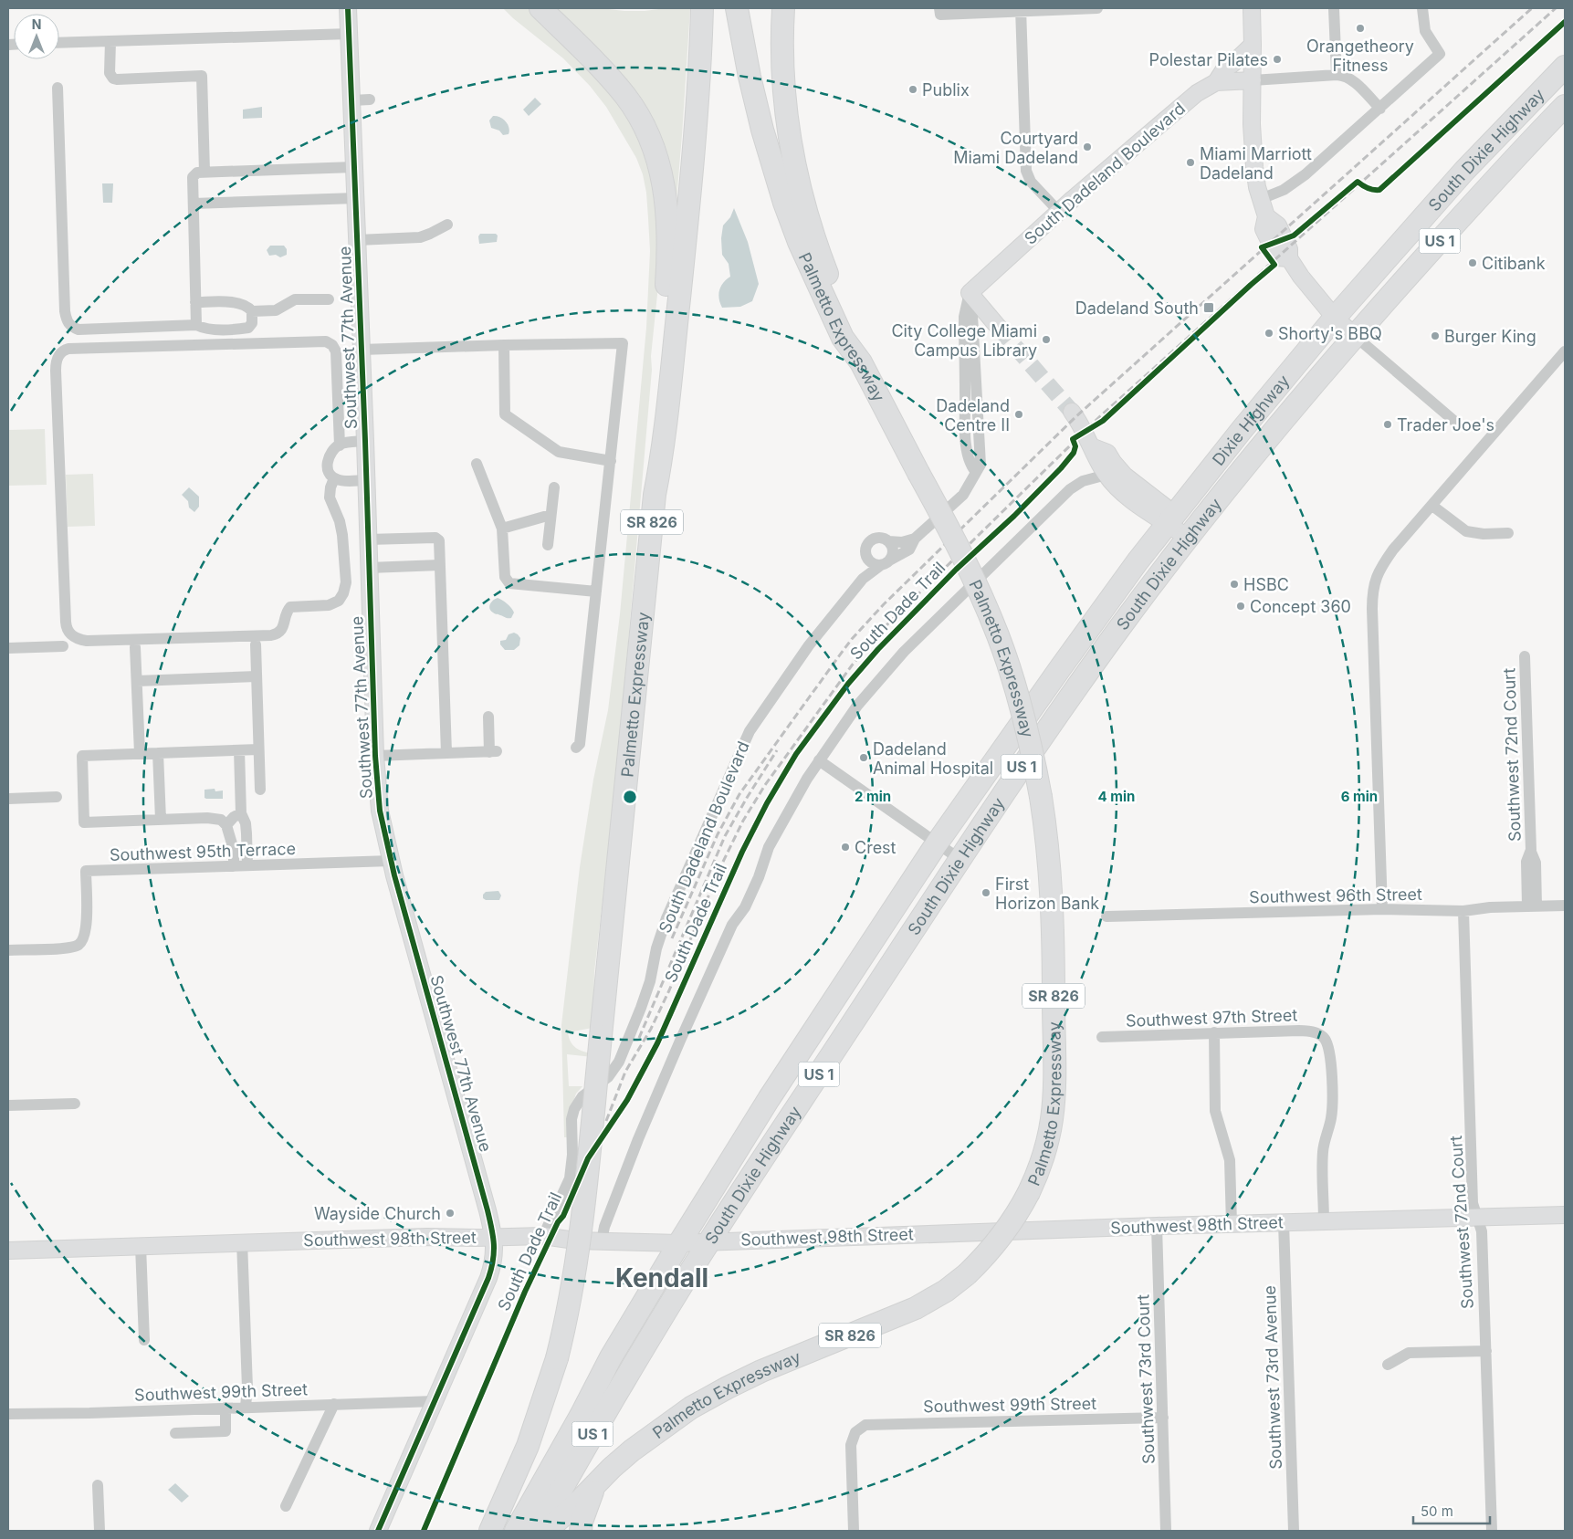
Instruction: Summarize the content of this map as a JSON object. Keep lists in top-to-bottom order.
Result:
{
  "streets": {
    "highway": [
      "South Dixie Highway",
      "US 1",
      "Palmetto Expressway",
      "Dixie Highway",
      "SR 826"
    ],
    "street": [
      "South Dadeland Boulevard",
      "Southwest 77th Avenue",
      "Southwest 72nd Court",
      "Southwest 95th Terrace",
      "Southwest 96th Street",
      "Southwest 97th Street",
      "Southwest 98th Street",
      "Southwest 73rd Avenue",
      "Southwest 73rd Court",
      "Southwest 99th Street"
    ],
    "cycle path": ["South Dade Trail"]
  },
  "crossings": [
    ["South Dixie Highway", "Dixie Highway"],
    ["South Dixie Highway", "Southwest 98th Street"],
    ["South Dadeland Boulevard", "Southwest 98th Street"],
    ["Southwest 77th Avenue", "Southwest 95th Terrace"],
    ["Southwest 77th Avenue", "Southwest 98th Street"],
    ["Southwest 77th Avenue", "Southwest 99th Street"],
    ["Southwest 72nd Court", "Southwest 96th Street"],
    ["Southwest 72nd Court", "Southwest 98th Street"],
    ["Southwest 97th Street", "Southwest 98th Street"],
    ["Southwest 98th Street", "Southwest 73rd Avenue"],
    ["Southwest 98th Street", "Southwest 73rd Court"],
    ["Southwest 73rd Court", "Southwest 99th Street"]
  ],
  "districts": ["Kendall"],
  "places": {
    "other": [
      "Orangetheory Fitness",
      "Polestar Pilates",
      "Publix",
      "Courtyard Miami Dadeland",
      "Miami Marriott Dadeland",
      "Citibank",
      "Shorty's BBQ",
      "Burger King",
      "City College Miami Campus Library",
      "Dadeland Centre II",
      "Trader Joe's",
      "HSBC",
      "Concept 360",
      "Dadeland Animal Hospital",
      "Crest",
      "First Horizon Bank",
      "Wayside Church"
    ],
    "transit": ["Dadeland South"]
  },
  "scale_bar": "50 m",
  "north": "top",
  "rings": ["2 min", "4 min", "6 min"]
}
